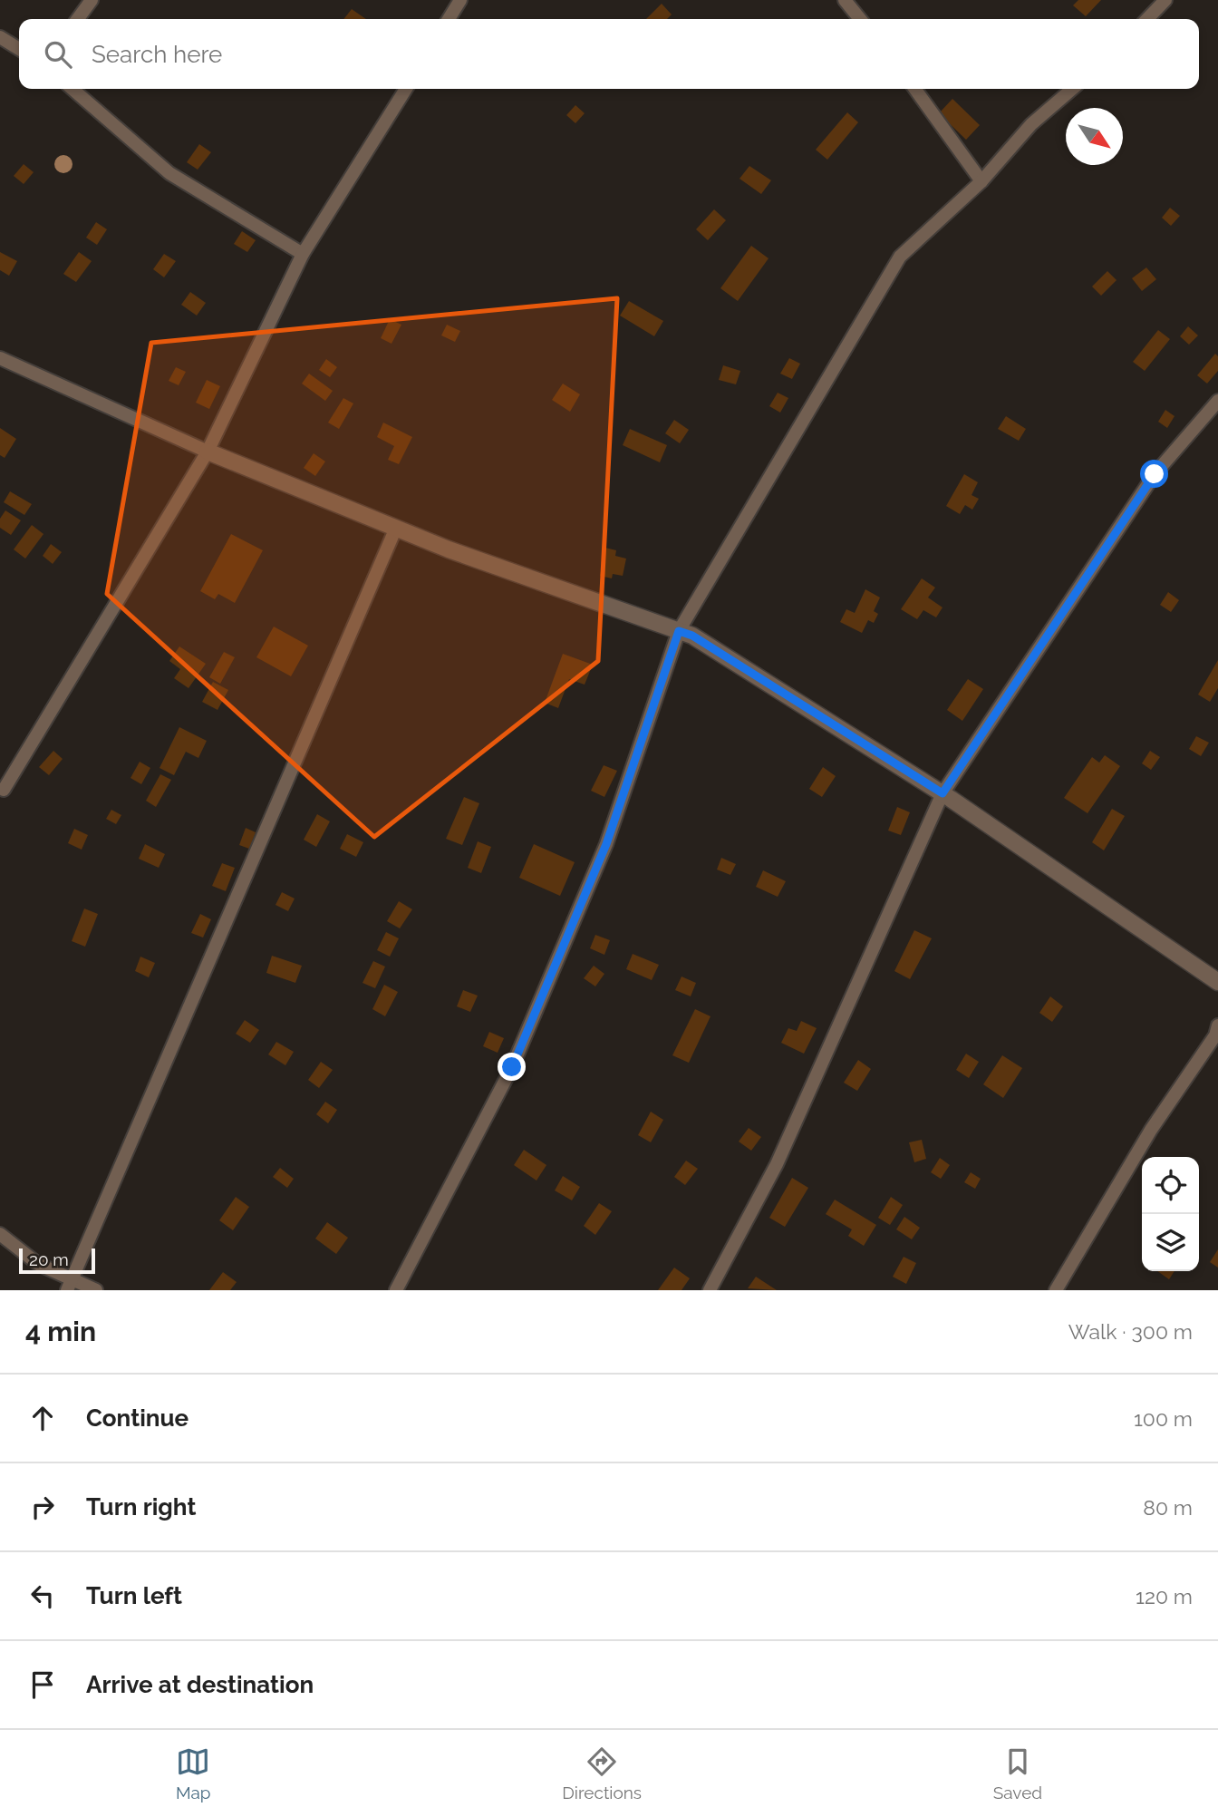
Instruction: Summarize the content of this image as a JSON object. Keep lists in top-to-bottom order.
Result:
{
  "scale_bar": "20 m",
  "north": "bottom right",
  "page": {
    "search": "Search here",
    "scale": "20 m",
    "heading": ["4 min", "Walk · 300 m"],
    "list": [
      ["Continue", "100 m"],
      ["Turn right", "80 m"],
      ["Turn left", "120 m"],
      "Arrive at destination"
    ],
    "nav": ["Map", "Directions", "Saved"]
  }
}
